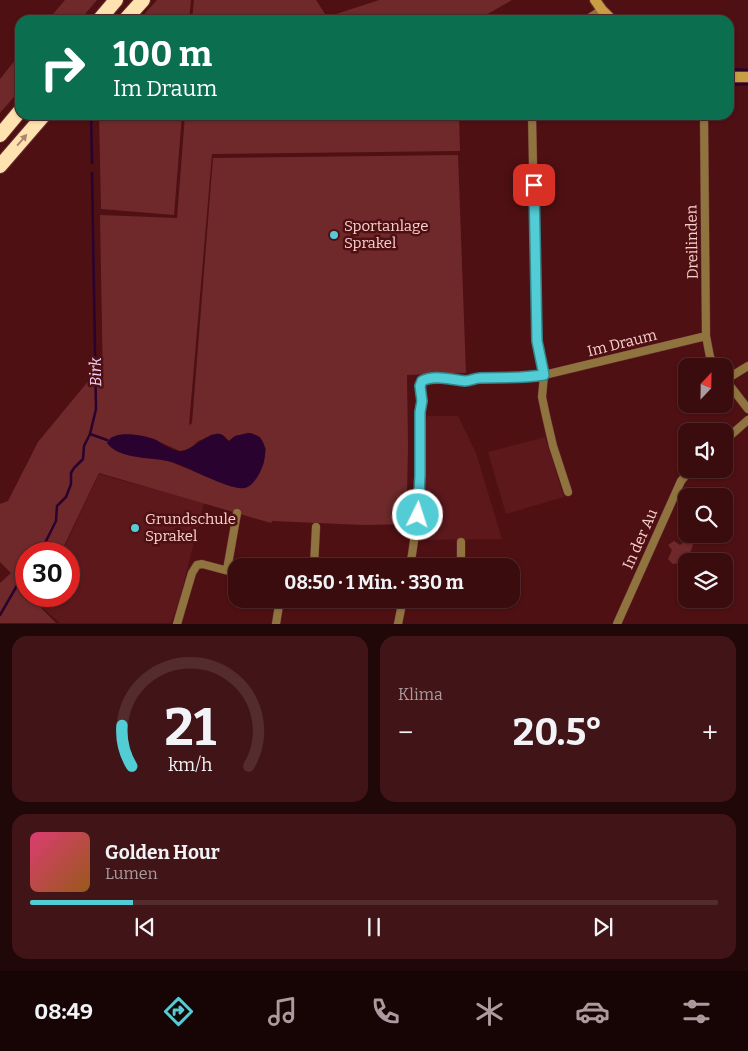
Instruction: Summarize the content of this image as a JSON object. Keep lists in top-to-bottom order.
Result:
{
  "streets": {
    "street": ["Dreilinden", "Im Draum", "In der Au"]
  },
  "crossings": [
    ["Dreilinden", "Im Draum"]
  ],
  "water": ["Birk"],
  "places": ["Sportanlage Sprakel", "Grundschule Sprakel"],
  "north": "top",
  "page": {
    "turn": ["100 m", "Im Draum"],
    "limit": "30",
    "trip": "08:50 · 1 Min. · 330 m",
    "tile": "Klima",
    "heat": ["−", "20.5°", "+"],
    "song": ["Golden Hour", "Lumen"],
    "tabs": "08:49",
    "gauge": ["21", "km/h"]
  }
}
